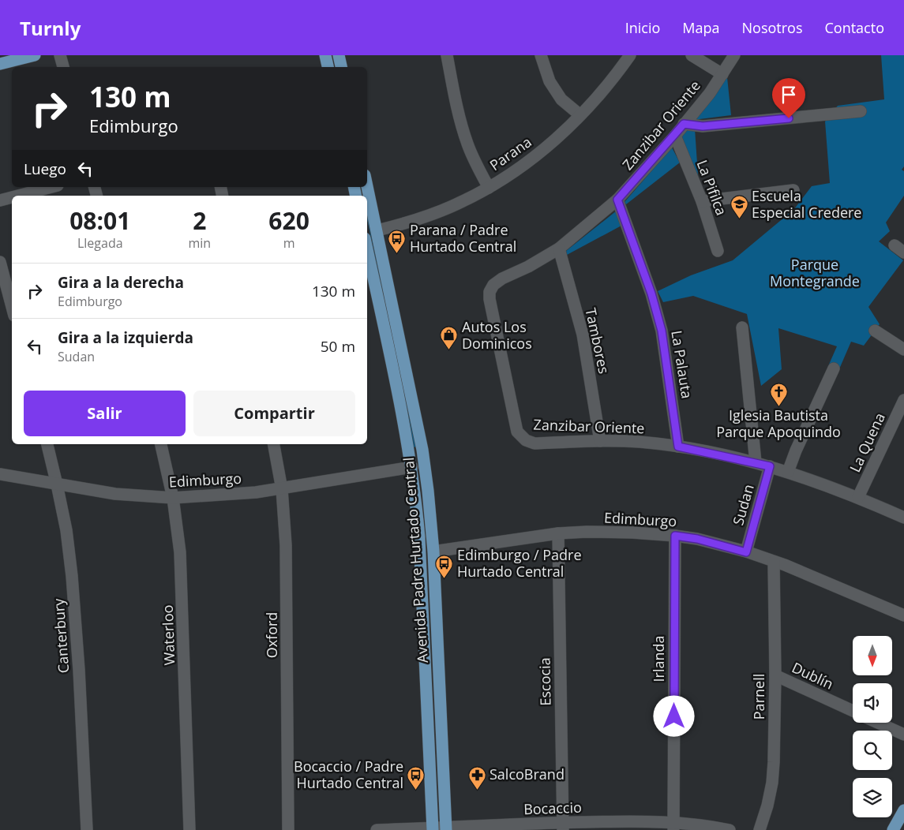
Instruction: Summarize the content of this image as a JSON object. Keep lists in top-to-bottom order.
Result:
{
  "streets": {
    "main road": ["Avenida Padre Hurtado Central"],
    "street": [
      "Zanzibar Oriente",
      "Parana",
      "La Pifilca",
      "Tambores",
      "La Palauta",
      "La Quena",
      "Edimburgo",
      "Sudan",
      "Waterloo",
      "Oxford",
      "Canterbury",
      "Irlanda",
      "Dublín",
      "Escocia",
      "Parnell",
      "Bocaccio"
    ]
  },
  "crossings": [
    ["Zanzibar Oriente", "La Pifilca"],
    ["Zanzibar Oriente", "Tambores"],
    ["Zanzibar Oriente", "La Palauta"],
    ["Zanzibar Oriente", "La Quena"],
    ["Zanzibar Oriente", "Sudan"],
    ["Parana", "Avenida Padre Hurtado Central"],
    ["Edimburgo", "Sudan"],
    ["Edimburgo", "Avenida Padre Hurtado Central"],
    ["Edimburgo", "Waterloo"],
    ["Edimburgo", "Oxford"],
    ["Edimburgo", "Canterbury"],
    ["Edimburgo", "Irlanda"],
    ["Edimburgo", "Escocia"],
    ["Edimburgo", "Parnell"],
    ["Avenida Padre Hurtado Central", "Bocaccio"],
    ["Irlanda", "Bocaccio"],
    ["Dublín", "Parnell"],
    ["Escocia", "Bocaccio"]
  ],
  "parks": ["Parque Montegrande"],
  "places": {
    "school or university": ["Escuela Especial Credere"],
    "bus stop": ["Parana / Padre Hurtado Central", "Edimburgo / Padre Hurtado Central", "Bocaccio / Padre Hurtado Central"],
    "shop": ["Autos Los Dominicos"],
    "church": ["Iglesia Bautista Parque Apoquindo"],
    "pharmacy": ["SalcoBrand"]
  },
  "north": "bottom",
  "page": {
    "header": "Turnly",
    "nav": [
      "Inicio",
      "Mapa",
      "Nosotros",
      "Contacto"
    ],
    "turn": ["130 m", "Edimburgo"],
    "then": "Luego",
    "eta": [
      "08:01",
      "Llegada",
      "2",
      "min",
      "620",
      "m"
    ],
    "list": [
      {
        "name": "Gira a la derecha",
        "note": "Edimburgo",
        "value": "130 m"
      },
      {
        "name": "Gira a la izquierda",
        "note": "Sudan",
        "value": "50 m"
      }
    ],
    "buttons": ["Salir", "Compartir"]
  }
}
